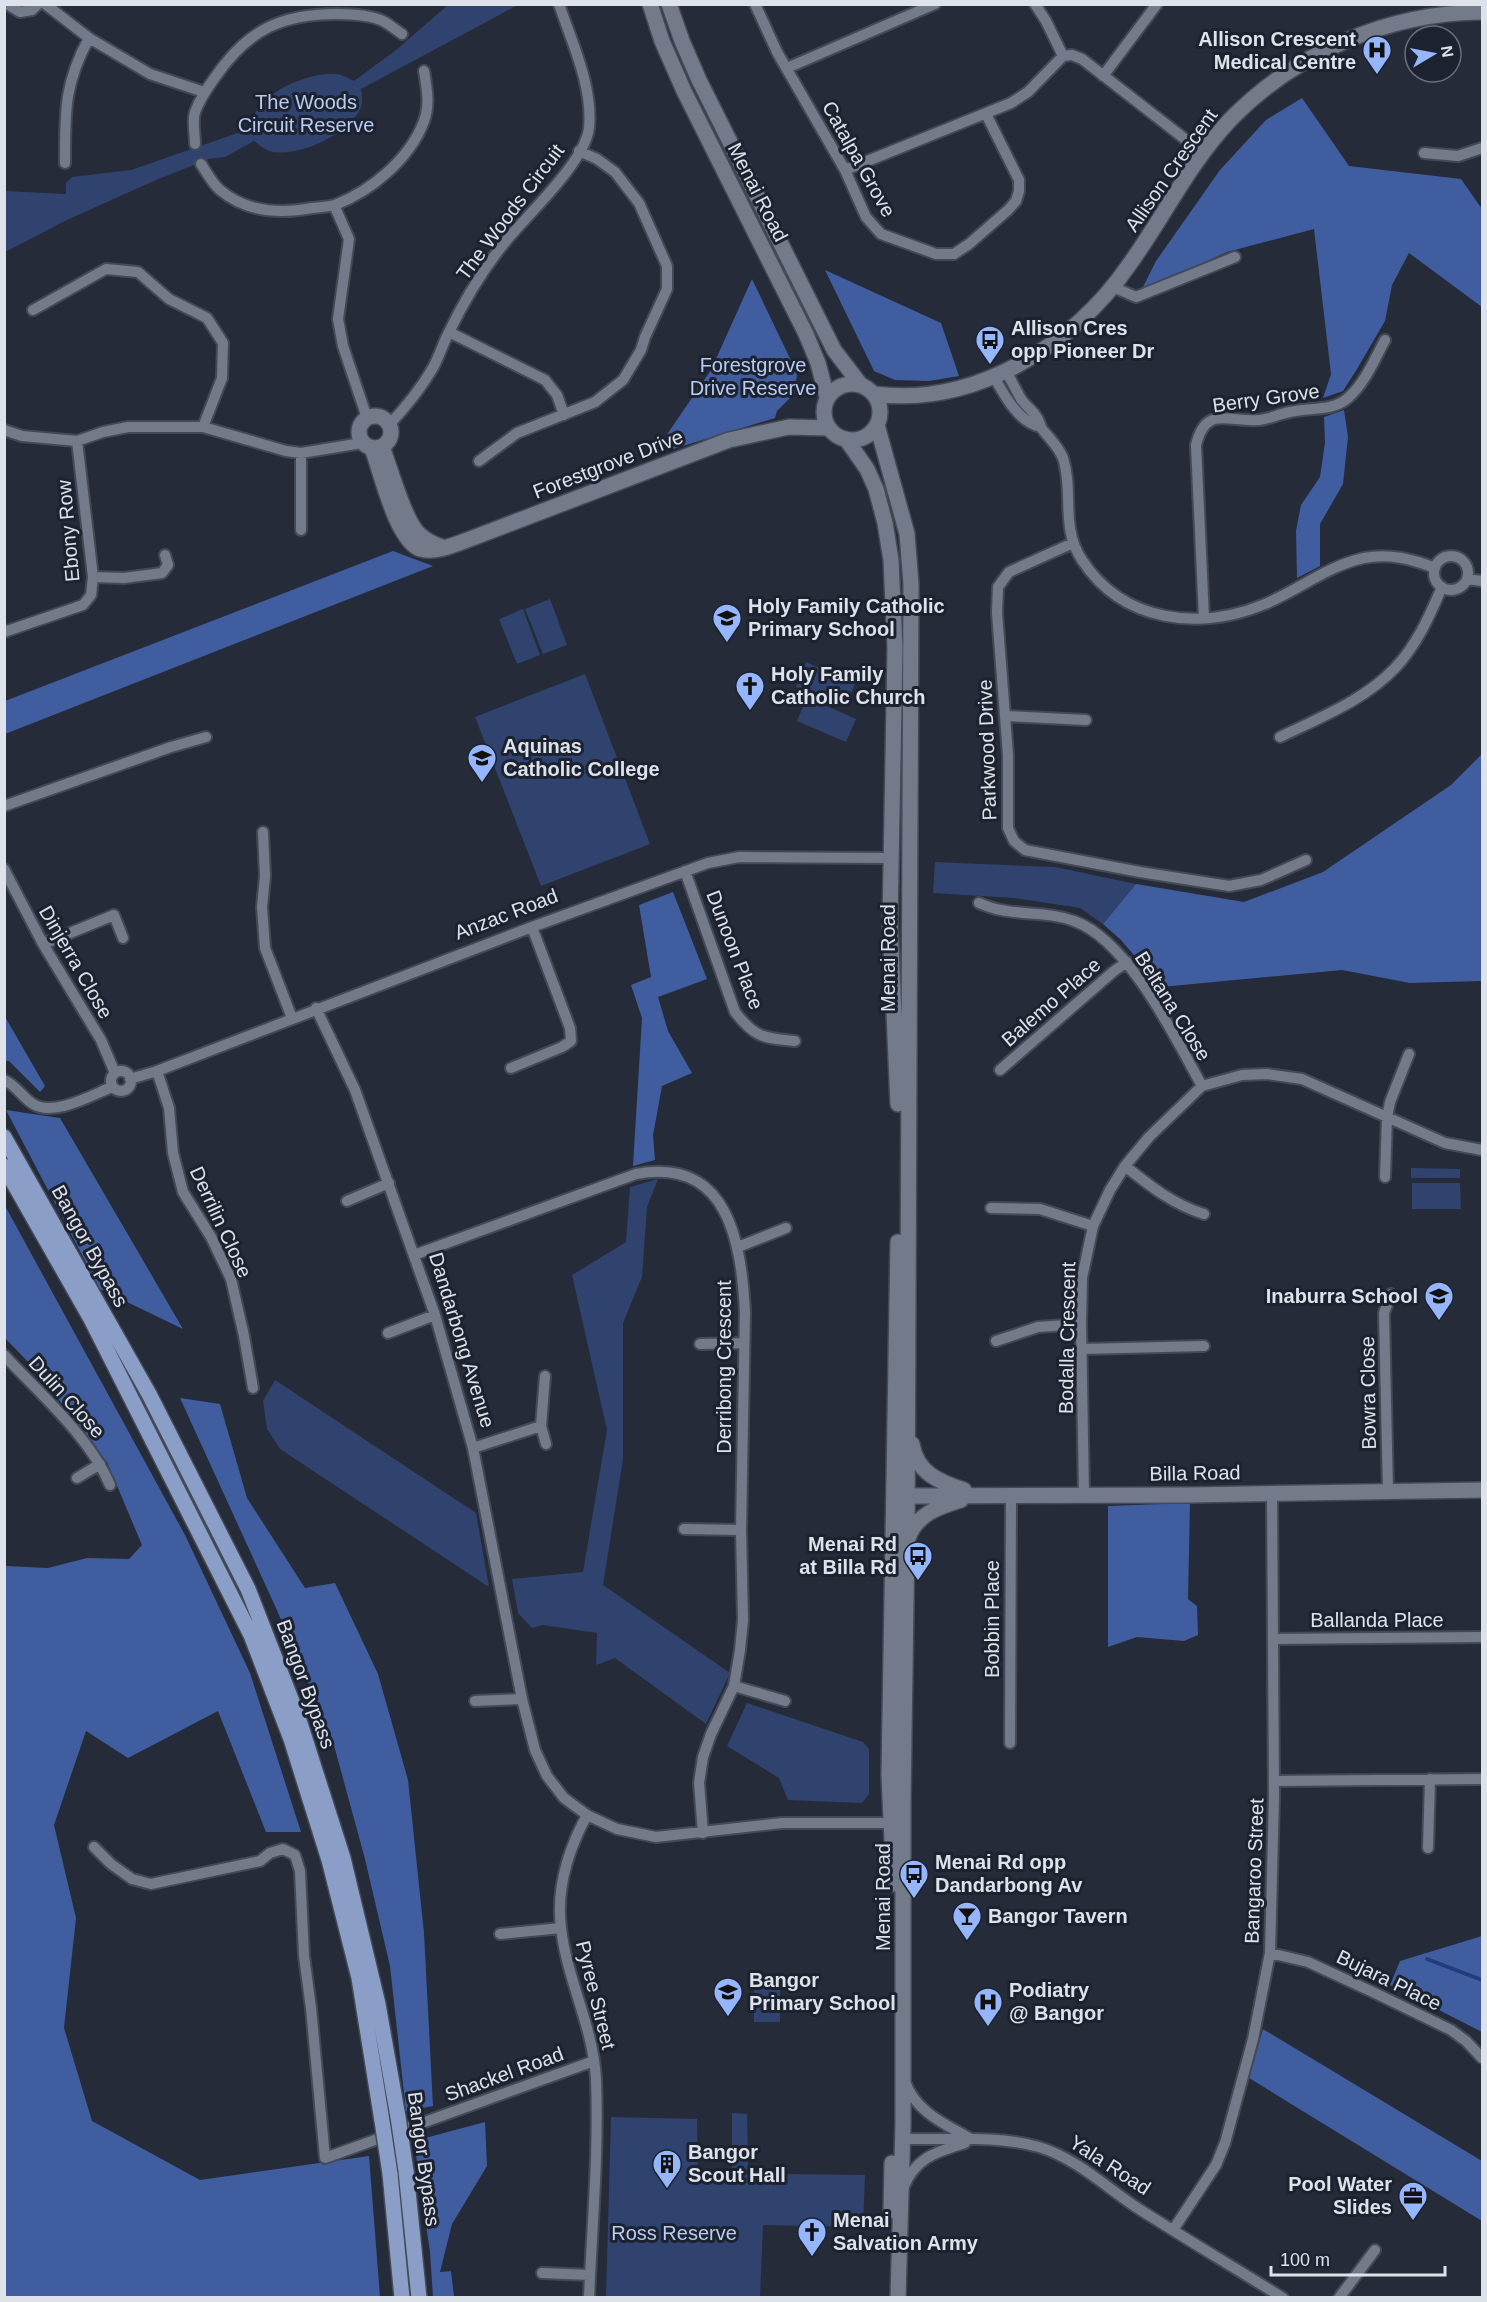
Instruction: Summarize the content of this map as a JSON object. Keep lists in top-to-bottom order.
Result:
{
  "streets": {
    "main road": [
      "Allison Crescent",
      "Menai Road",
      "Forestgrove Drive",
      "Anzac Road",
      "Bangor Bypass",
      "Billa Road"
    ],
    "street": [
      "Catalpa Grove",
      "The Woods Circuit",
      "Berry Grove",
      "Ebony Row",
      "Parkwood Drive",
      "Dunoon Place",
      "Dinjerra Close",
      "Balemo Place",
      "Beltana Close",
      "Derrilin Close",
      "Bodalla Crescent",
      "Dandarbong Avenue",
      "Derribong Crescent",
      "Bowra Close",
      "Dulin Close",
      "Bobbin Place",
      "Ballanda Place",
      "Bangaroo Street",
      "Bujara Place",
      "Pyree Street",
      "Shackel Road",
      "Yala Road"
    ]
  },
  "crossings": [
    ["Menai Road", "Anzac Road"],
    ["Menai Road", "Dandarbong Avenue"],
    ["Menai Road", "Billa Road"],
    ["Menai Road", "Yala Road"],
    ["The Woods Circuit", "Forestgrove Drive"],
    ["Anzac Road", "Dunoon Place"],
    ["Anzac Road", "Dinjerra Close"],
    ["Anzac Road", "Derrilin Close"],
    ["Anzac Road", "Dandarbong Avenue"],
    ["Balemo Place", "Beltana Close"],
    ["Beltana Close", "Bodalla Crescent"],
    ["Bodalla Crescent", "Billa Road"],
    ["Dandarbong Avenue", "Derribong Crescent"],
    ["Dandarbong Avenue", "Pyree Street"],
    ["Bowra Close", "Billa Road"],
    ["Billa Road", "Bobbin Place"],
    ["Billa Road", "Bangaroo Street"],
    ["Ballanda Place", "Bangaroo Street"],
    ["Bangaroo Street", "Bujara Place"],
    ["Bangaroo Street", "Yala Road"],
    ["Pyree Street", "Shackel Road"]
  ],
  "parks": ["The Woods Circuit Reserve", "Forestgrove Drive Reserve", "Ross Reserve"],
  "places": {
    "hospital": ["Allison Crescent Medical Centre", "Podiatry @ Bangor"],
    "bus stop": ["Allison Cres opp Pioneer Dr", "Menai Rd at Billa Rd", "Menai Rd opp Dandarbong Av"],
    "school or university": [
      "Holy Family Catholic Primary School",
      "Aquinas Catholic College",
      "Inaburra School",
      "Bangor Primary School"
    ],
    "church": ["Holy Family Catholic Church", "Menai Salvation Army"],
    "bar": ["Bangor Tavern"],
    "building": ["Bangor Scout Hall"],
    "office": ["Pool Water Slides"]
  },
  "scale_bar": "100 m",
  "north": "right"
}
